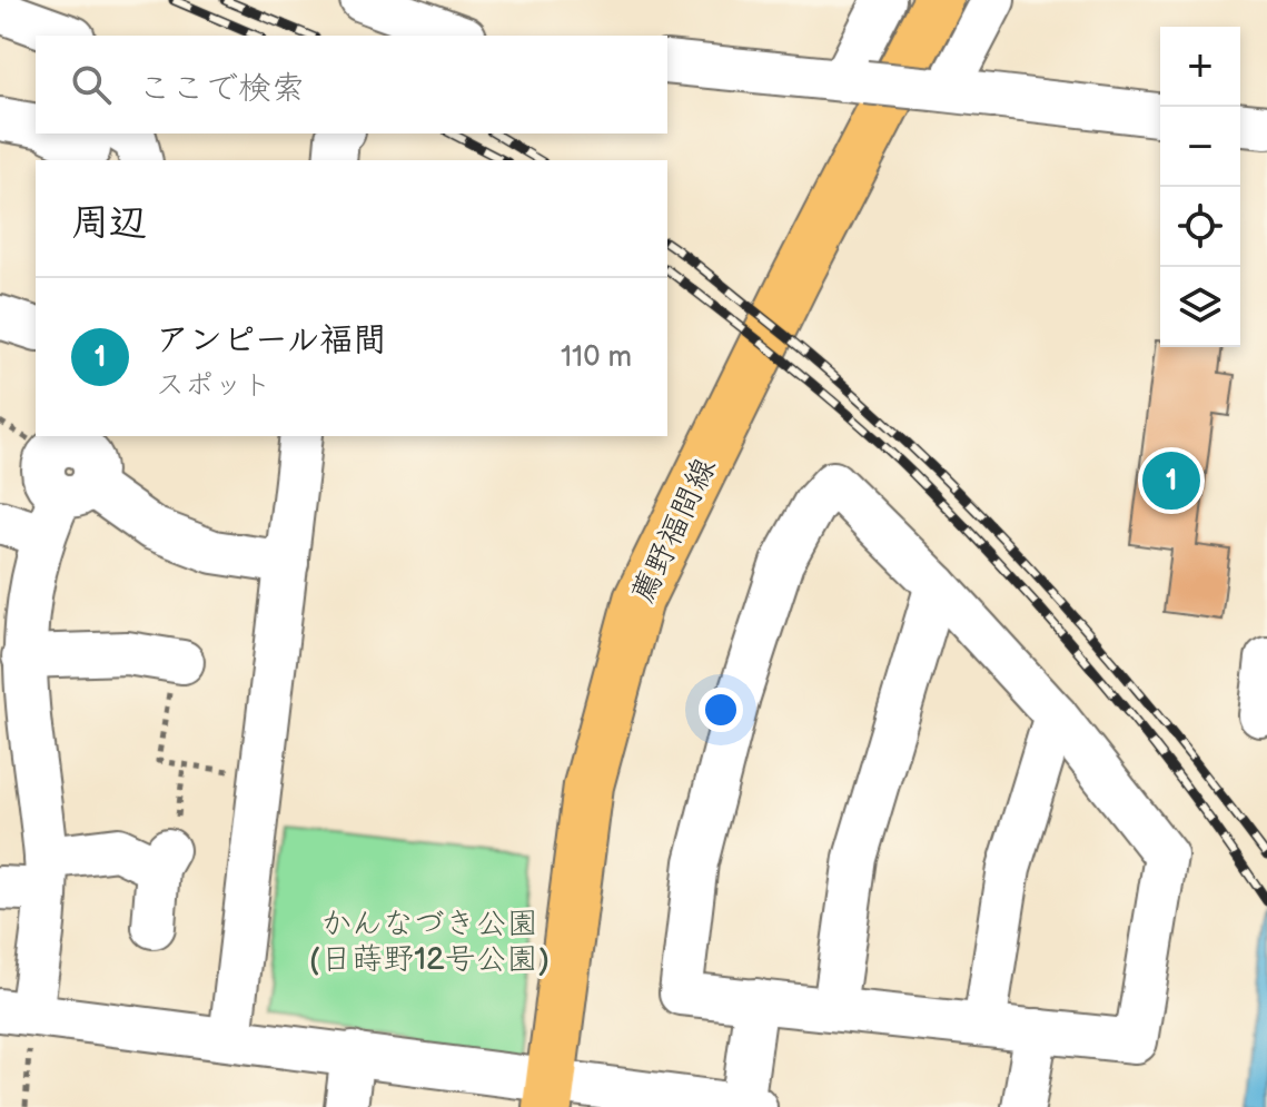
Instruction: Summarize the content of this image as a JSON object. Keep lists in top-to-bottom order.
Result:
{
  "streets": {
    "main road": ["薦野福間線"]
  },
  "parks": ["かんなづき公園 (日蒔野12号公園)"],
  "page": {
    "map_buttons": ["+", "−"],
    "search": "ここで検索",
    "heading": "周辺",
    "list": [
      {
        "mark": "1",
        "name": "アンピール福間",
        "note": "スポット",
        "value": "110 m"
      }
    ],
    "pins": "1"
  }
}
